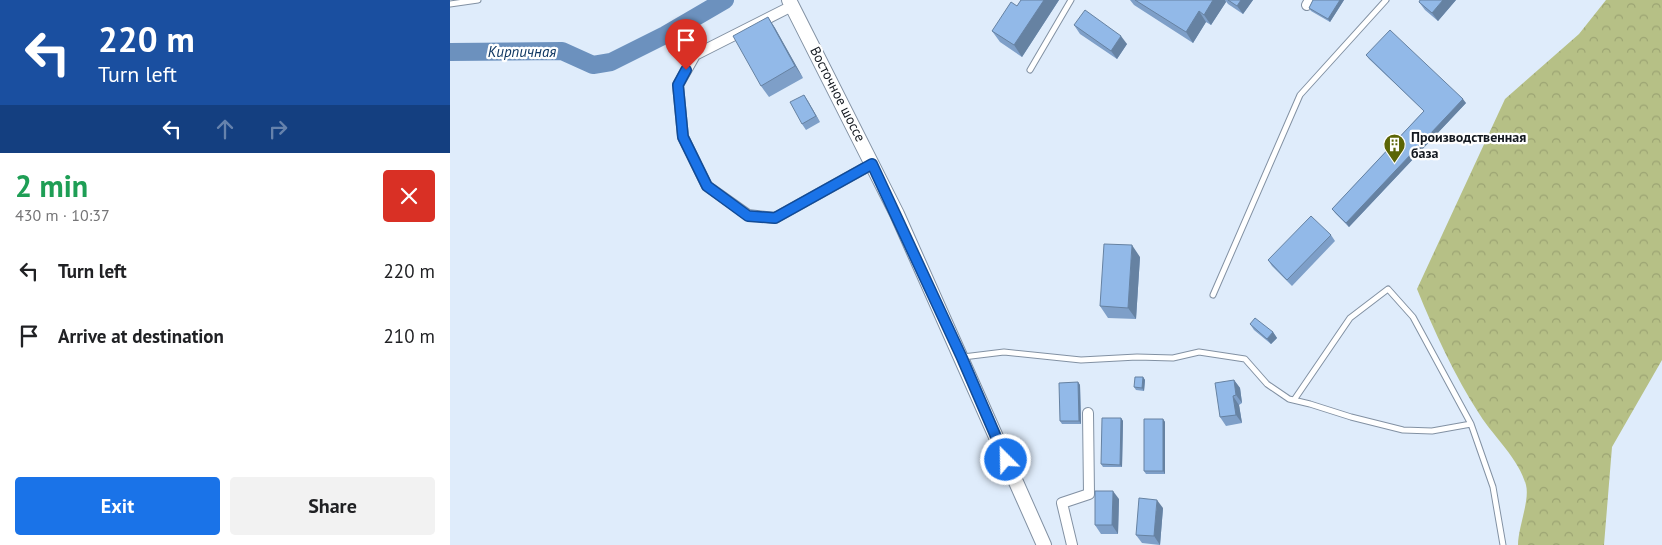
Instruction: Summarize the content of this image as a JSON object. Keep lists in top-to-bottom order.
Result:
{
  "streets": {
    "street": ["Восточное шоссе"]
  },
  "water": ["Кирпичная"],
  "places": {
    "building": ["Производственная база"]
  },
  "page": {
    "turn": ["220 m", "Turn left"],
    "heading": ["2 min", "430 m · 10:37"],
    "list": [
      {
        "name": "Turn left",
        "value": "220 m"
      },
      {
        "name": "Arrive at destination",
        "value": "210 m"
      }
    ],
    "buttons": ["Exit", "Share"]
  }
}
